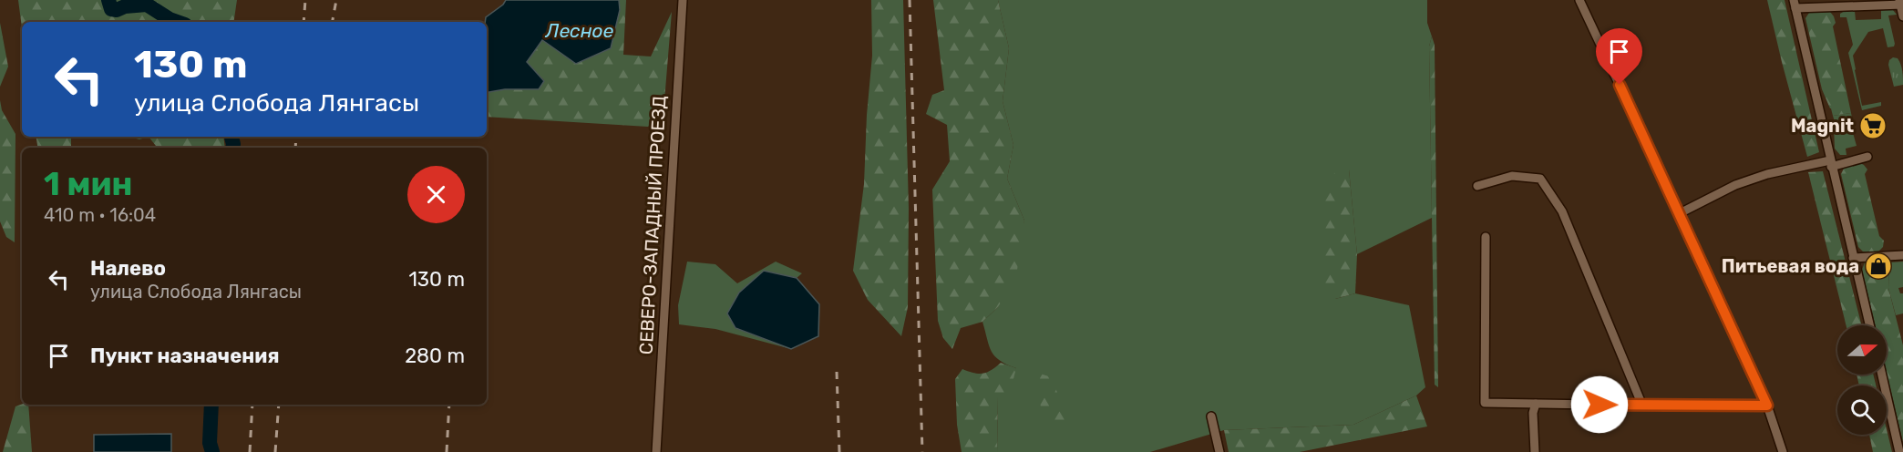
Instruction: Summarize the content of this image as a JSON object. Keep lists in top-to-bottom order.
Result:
{
  "streets": {
    "street": ["СЕВЕРО-ЗАПАДНЫЙ ПРОЕЗД"]
  },
  "water": ["Лесное"],
  "places": {
    "supermarket": ["Magnit"],
    "shop": ["Питьевая вода"]
  },
  "north": "right",
  "page": {
    "turn": ["130 m", "улица Слобода Лянгасы"],
    "heading": ["1 мин", "410 m · 16:04"],
    "list": [
      {
        "name": "Налево",
        "note": "улица Слобода Лянгасы",
        "value": "130 m"
      },
      {
        "name": "Пункт назначения",
        "value": "280 m"
      }
    ]
  }
}
